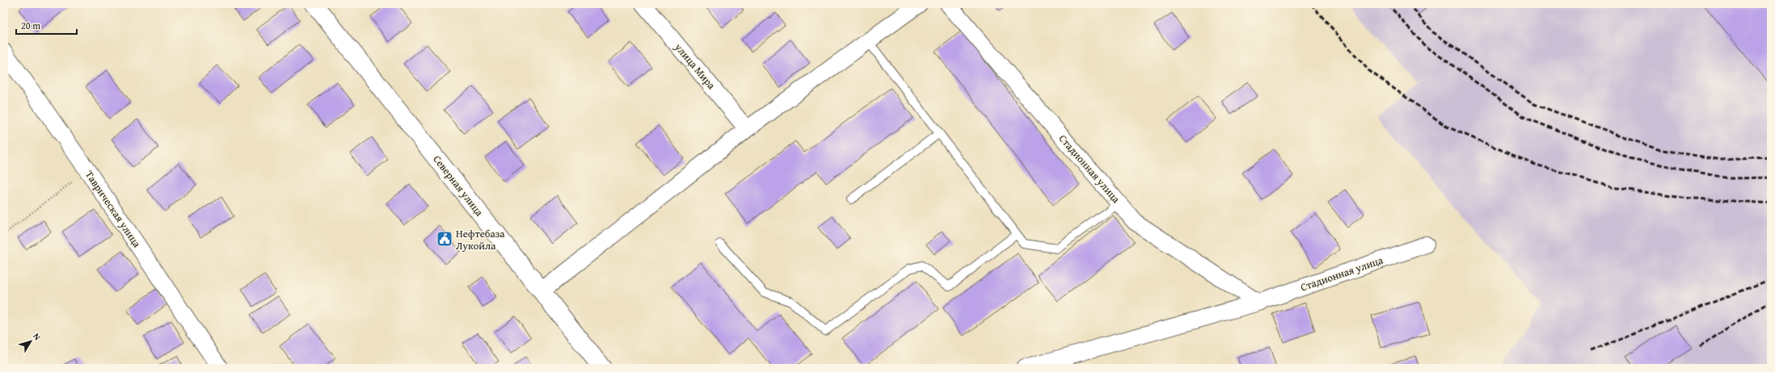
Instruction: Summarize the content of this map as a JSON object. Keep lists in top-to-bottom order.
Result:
{
  "streets": {
    "street": [
      "улица Мира",
      "Стадионная улица",
      "Северная улица",
      "Таврическая улица"
    ]
  },
  "places": {
    "public building": ["Нефтебаза Лукойла"]
  },
  "scale_bar": "20 m",
  "north": "top right"
}
